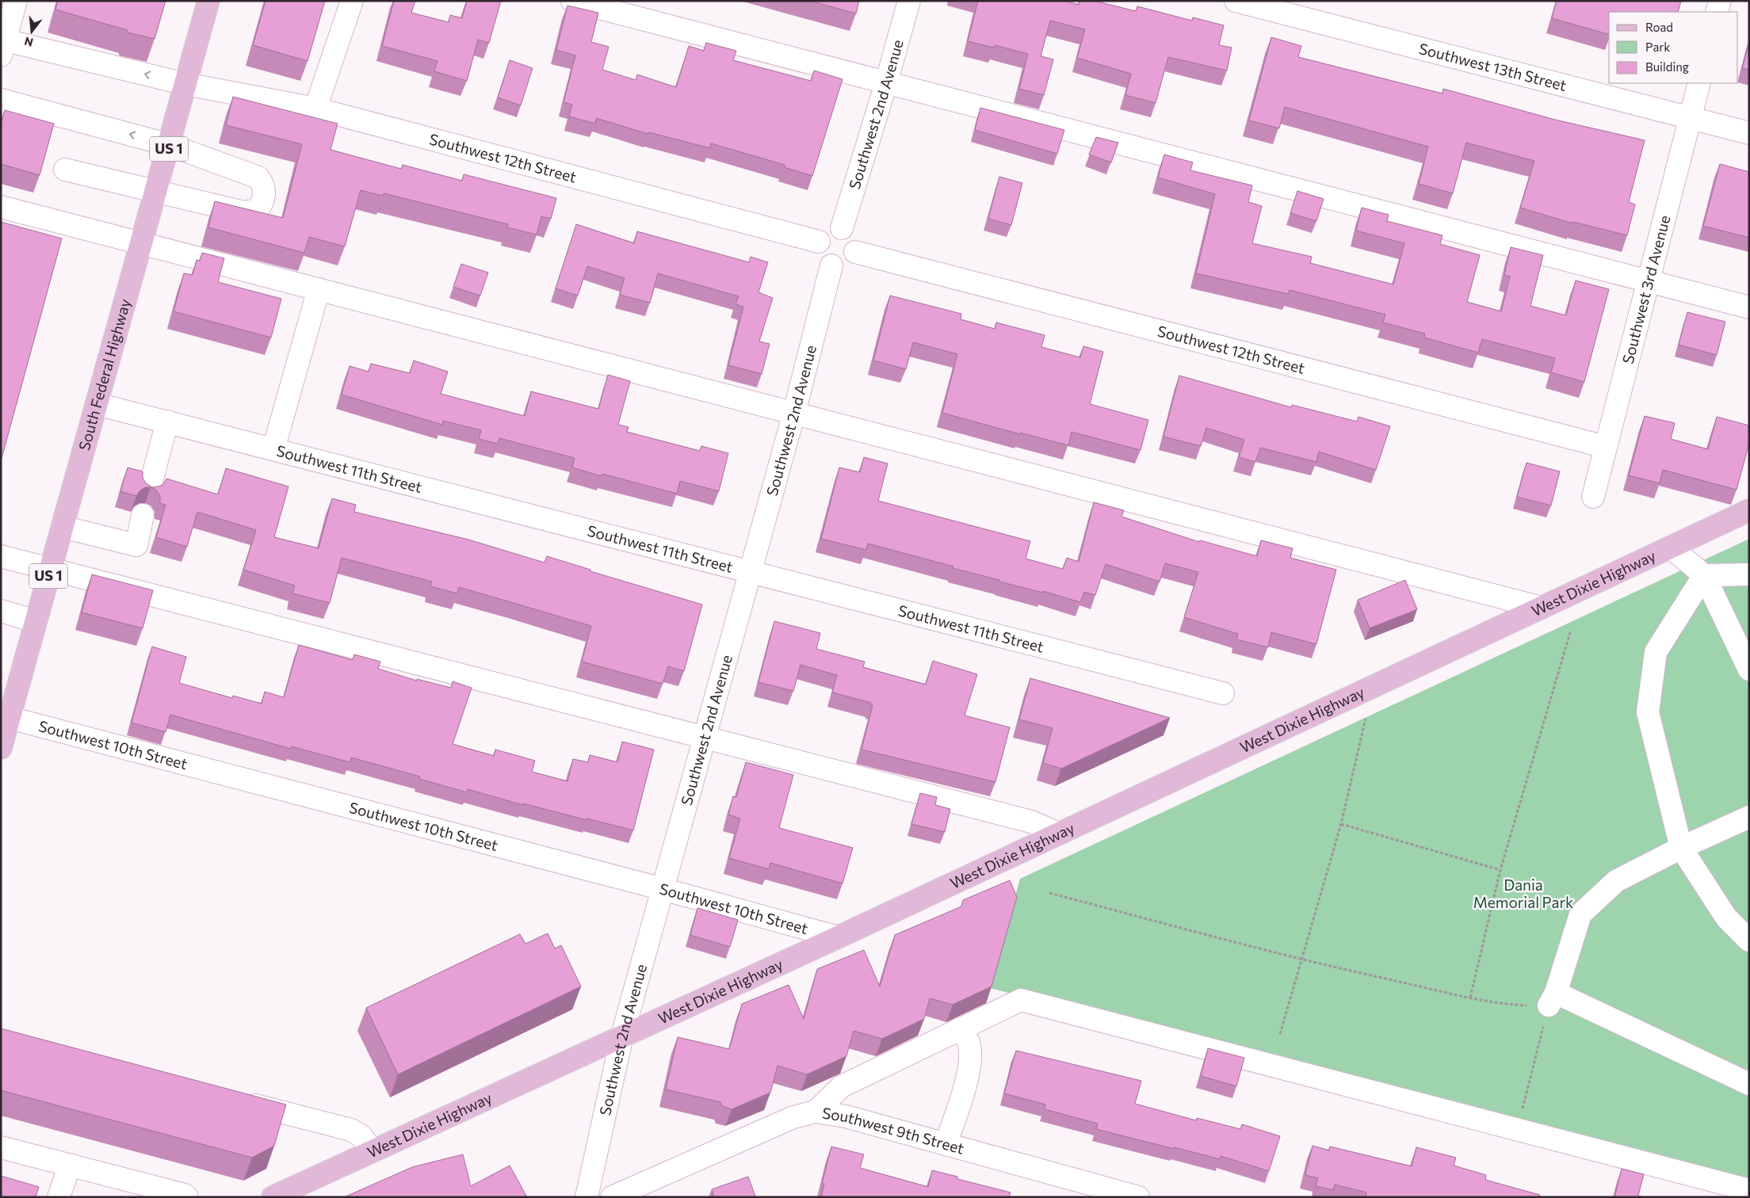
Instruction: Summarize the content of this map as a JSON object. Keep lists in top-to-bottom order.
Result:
{
  "streets": {
    "main road": ["US 1", "South Federal Highway", "West Dixie Highway"],
    "street": [
      "Southwest 13th Street",
      "Southwest 2nd Avenue",
      "Southwest 12th Street",
      "Southwest 3rd Avenue",
      "Southwest 11th Street",
      "Southwest 10th Street",
      "Southwest 9th Street"
    ]
  },
  "crossings": [
    ["Southwest 13th Street", "Southwest 3rd Avenue"],
    ["Southwest 2nd Avenue", "Southwest 12th Street"],
    ["Southwest 2nd Avenue", "Southwest 11th Street"],
    ["Southwest 2nd Avenue", "West Dixie Highway"],
    ["Southwest 2nd Avenue", "Southwest 10th Street"],
    ["Southwest 12th Street", "Southwest 3rd Avenue"],
    ["Southwest 12th Street", "South Federal Highway"],
    ["South Federal Highway", "Southwest 11th Street"],
    ["South Federal Highway", "Southwest 10th Street"],
    ["West Dixie Highway", "Southwest 10th Street"]
  ],
  "parks": ["Dania Memorial Park"],
  "legend": ["Road", "Park", "Building"],
  "north": "bottom"
}
